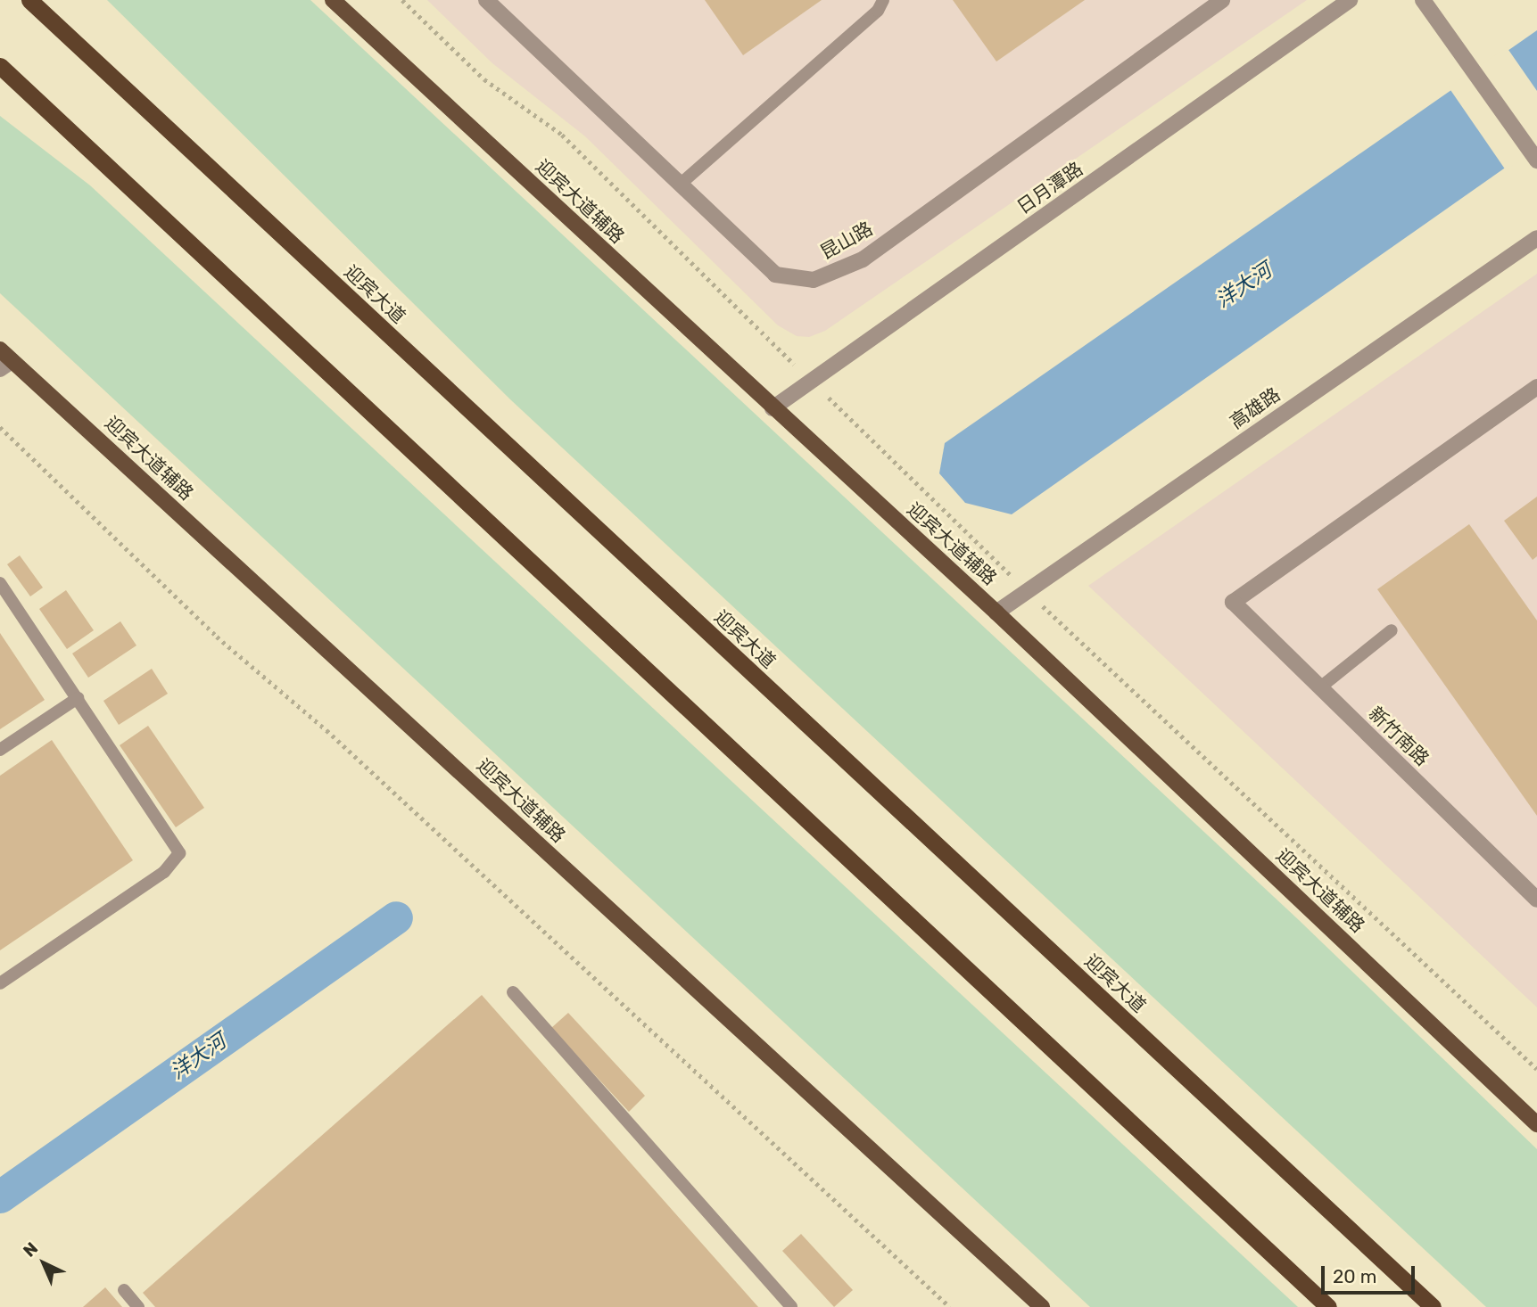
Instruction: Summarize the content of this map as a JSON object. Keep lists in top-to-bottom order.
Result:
{
  "streets": {
    "highway": ["迎宾大道"],
    "main road": ["迎宾大道辅路"],
    "street": [
      "日月潭路",
      "昆山路",
      "高雄路",
      "新竹南路"
    ]
  },
  "crossings": [
    ["日月潭路", "迎宾大道辅路"],
    ["迎宾大道辅路", "高雄路"]
  ],
  "water": ["洋大河"],
  "scale_bar": "20 m",
  "north": "top left"
}
